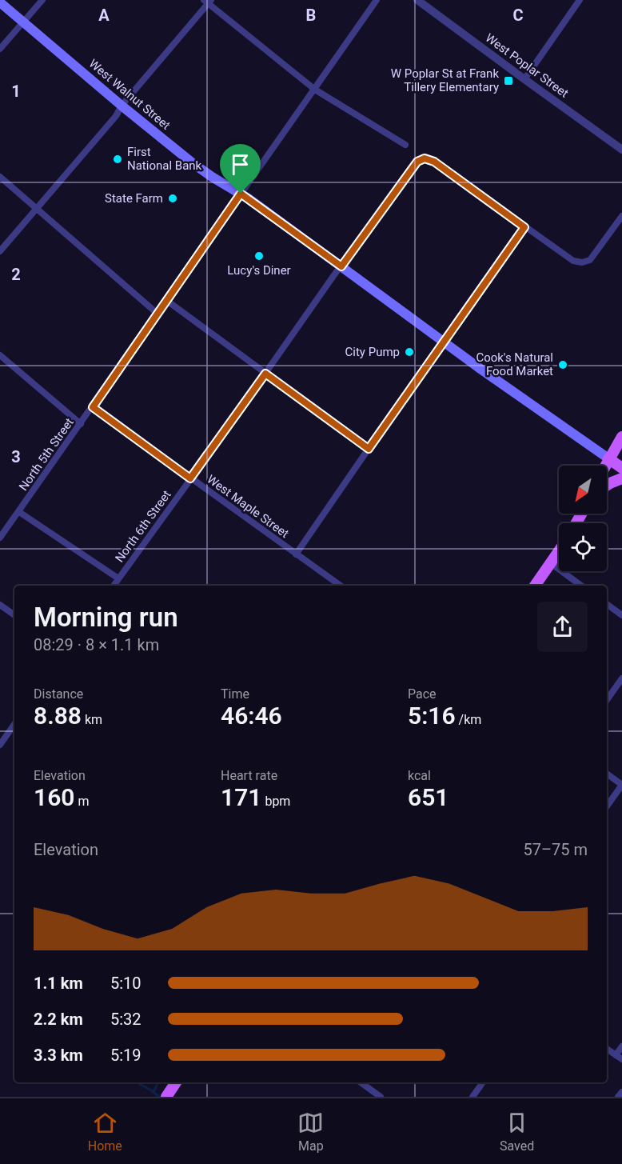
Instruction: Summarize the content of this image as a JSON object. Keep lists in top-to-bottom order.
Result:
{
  "streets": {
    "main road": ["West Walnut Street"],
    "street": [
      "West Poplar Street",
      "North 5th Street",
      "West Maple Street",
      "North 6th Street"
    ]
  },
  "crossings": [
    ["West Walnut Street", "North 5th Street"],
    ["West Walnut Street", "North 6th Street"],
    ["North 5th Street", "West Maple Street"],
    ["West Maple Street", "North 6th Street"]
  ],
  "places": {
    "transit": ["W Poplar St at Frank Tillery Elementary"],
    "other": [
      "First National Bank",
      "State Farm",
      "Lucy's Diner",
      "City Pump",
      "Cook's Natural Food Market"
    ]
  },
  "north": "bottom left",
  "page": {
    "heading": ["Morning run", "08:29 · 8 × 1.1 km"],
    "stats": [
      ["Distance", "8.88 km"],
      ["Time", "46:46"],
      ["Pace", "5:16 /km"],
      ["Elevation", "160 m"],
      ["Heart rate", "171 bpm"],
      ["kcal", "651"]
    ],
    "chart": ["Elevation", "57–75 m"],
    "list": [
      {
        "name": "1.1 km",
        "note": "5:10"
      },
      {
        "name": "2.2 km",
        "note": "5:32"
      },
      {
        "name": "3.3 km",
        "note": "5:19"
      }
    ],
    "tabs": ["Home", "Map", "Saved"]
  },
  "grid": {
    "columns": ["A", "B", "C"],
    "rows": ["1", "2", "3"]
  }
}
